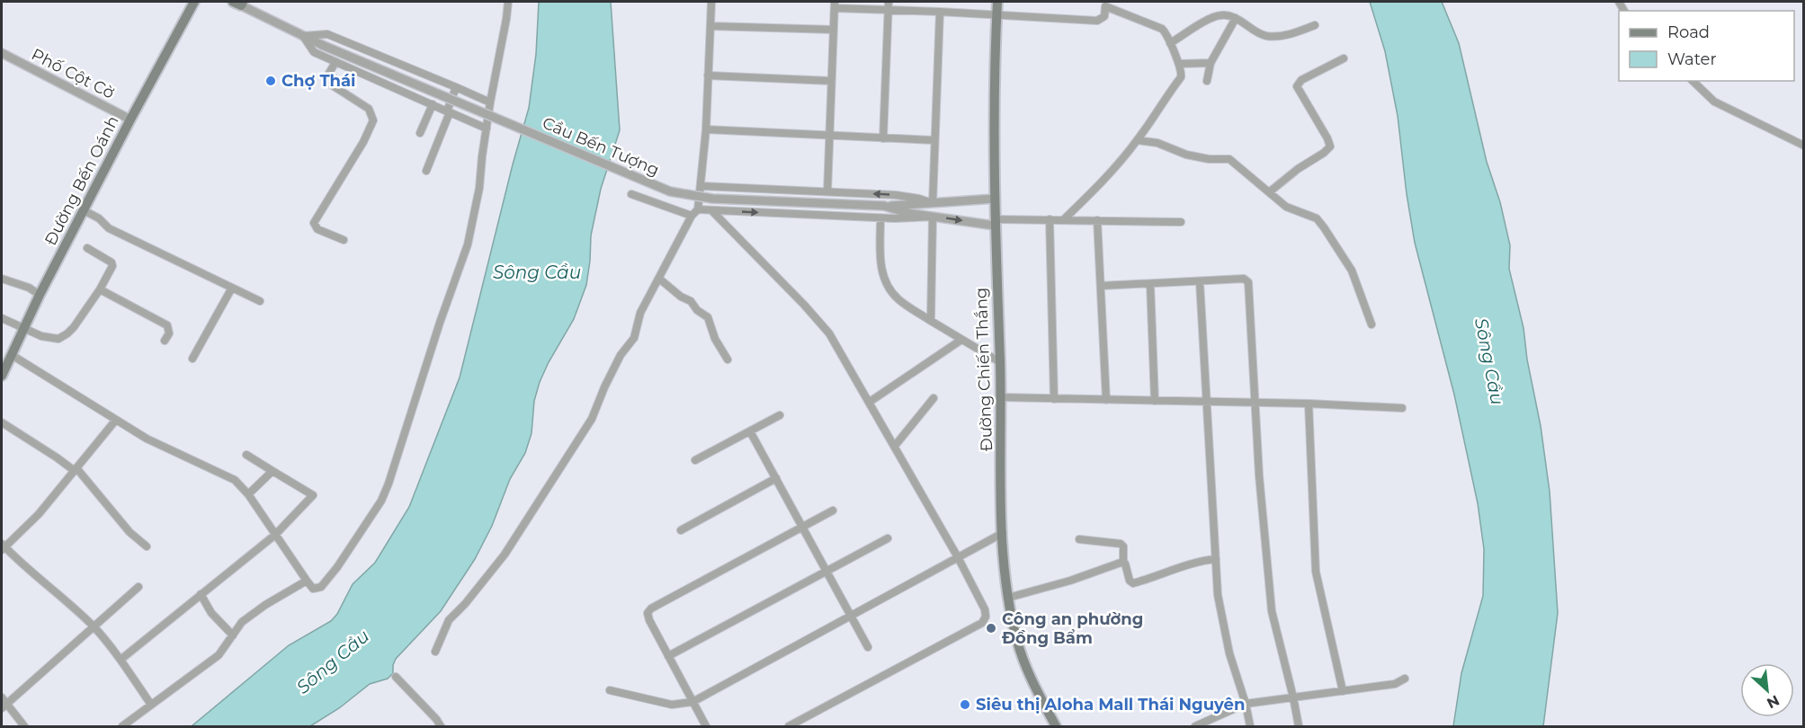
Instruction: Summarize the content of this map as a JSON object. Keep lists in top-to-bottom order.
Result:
{
  "streets": {
    "main road": ["Đường Bến Oánh", "Đường Chiến Thắng"],
    "street": ["Phố Cột Cờ", "Cầu Bến Tượng"]
  },
  "crossings": [
    ["Phố Cột Cờ", "Đường Bến Oánh"]
  ],
  "water": ["Sông Cầu"],
  "places": ["Chợ Thái", "Công an phường Đồng Bẩm", "Siêu thị Aloha Mall Thái Nguyên"],
  "legend": ["Road", "Water"],
  "north": "bottom right"
}
